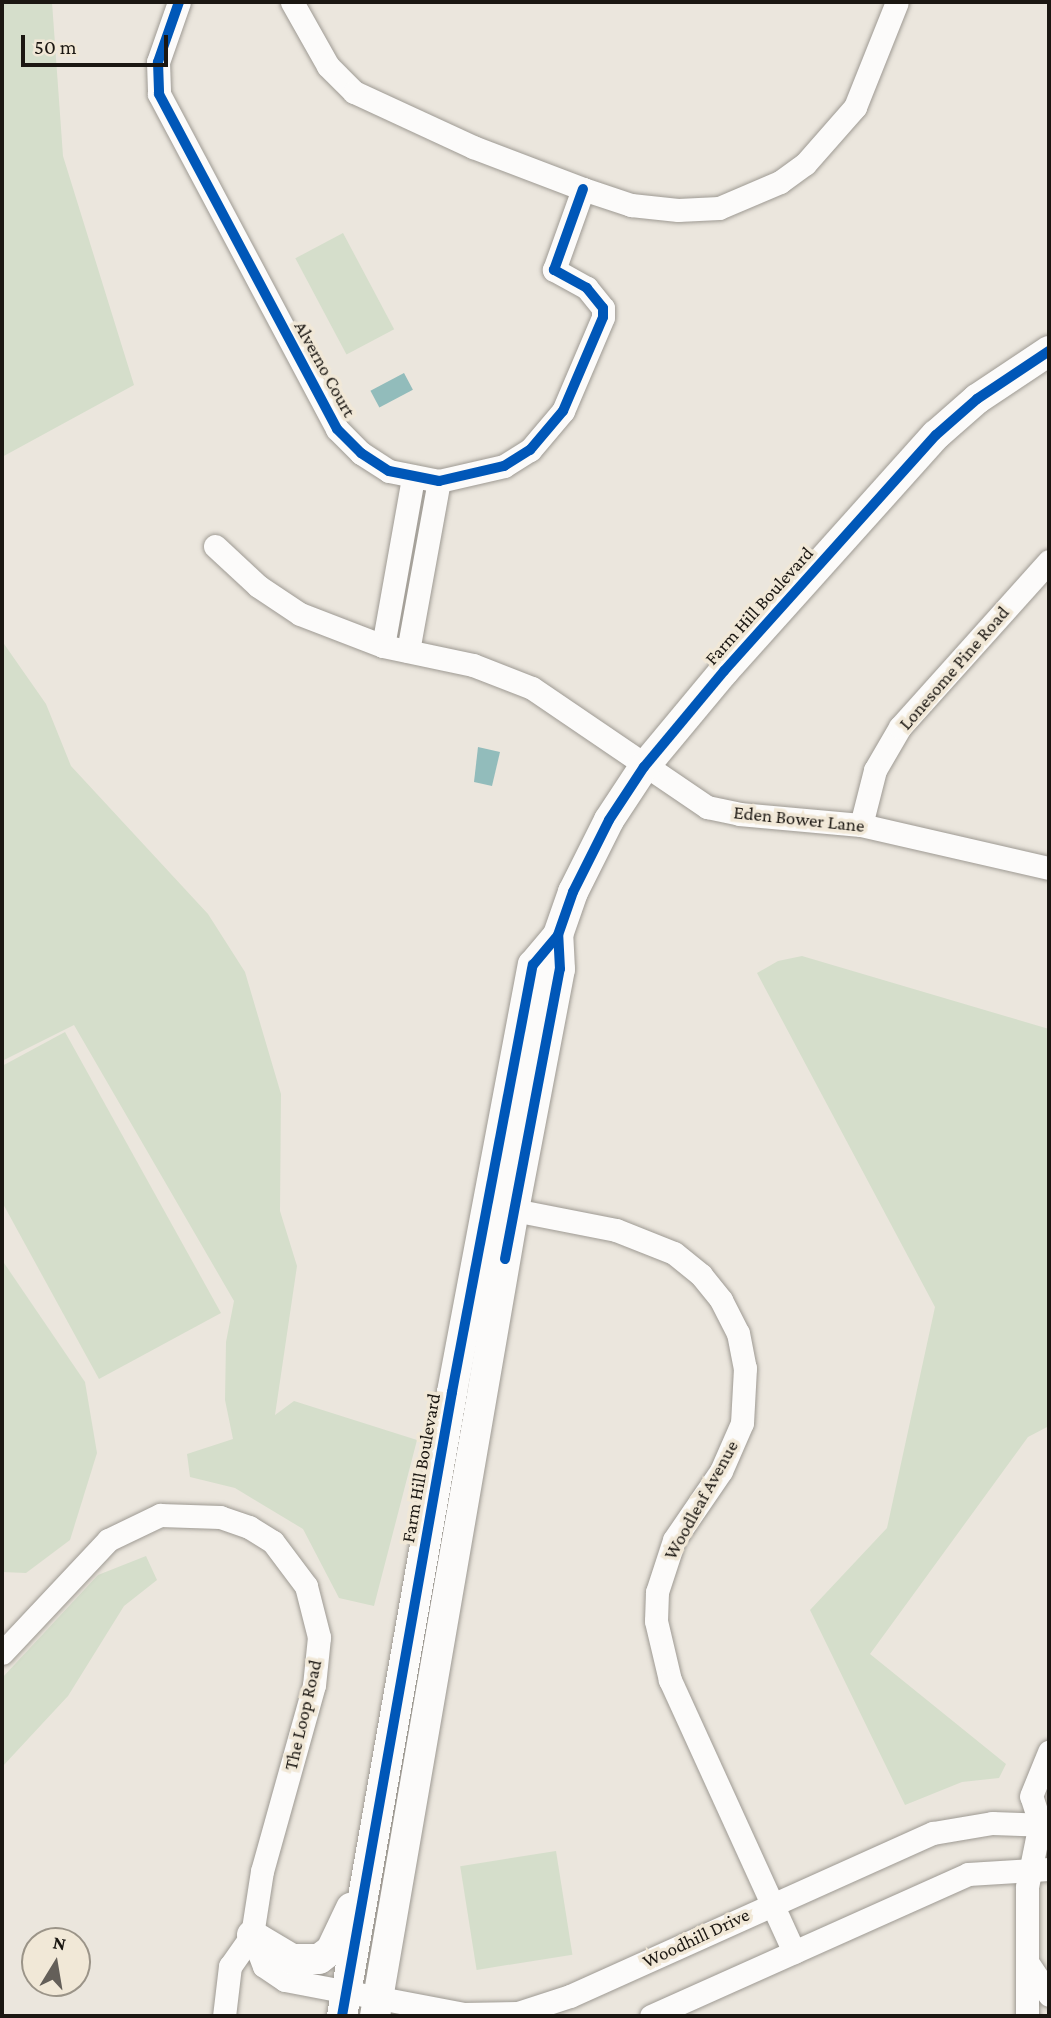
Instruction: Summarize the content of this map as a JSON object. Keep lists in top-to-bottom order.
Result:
{
  "streets": {
    "main road": ["Farm Hill Boulevard"],
    "street": [
      "Alverno Court",
      "Lonesome Pine Road",
      "Eden Bower Lane",
      "Woodleaf Avenue",
      "The Loop Road",
      "Woodhill Drive"
    ]
  },
  "crossings": [
    ["Farm Hill Boulevard", "Eden Bower Lane"],
    ["Farm Hill Boulevard", "Woodleaf Avenue"],
    ["Farm Hill Boulevard", "Woodhill Drive"],
    ["Lonesome Pine Road", "Eden Bower Lane"],
    ["Woodleaf Avenue", "Woodhill Drive"],
    ["The Loop Road", "Woodhill Drive"]
  ],
  "scale_bar": "50 m",
  "north": "top"
}
